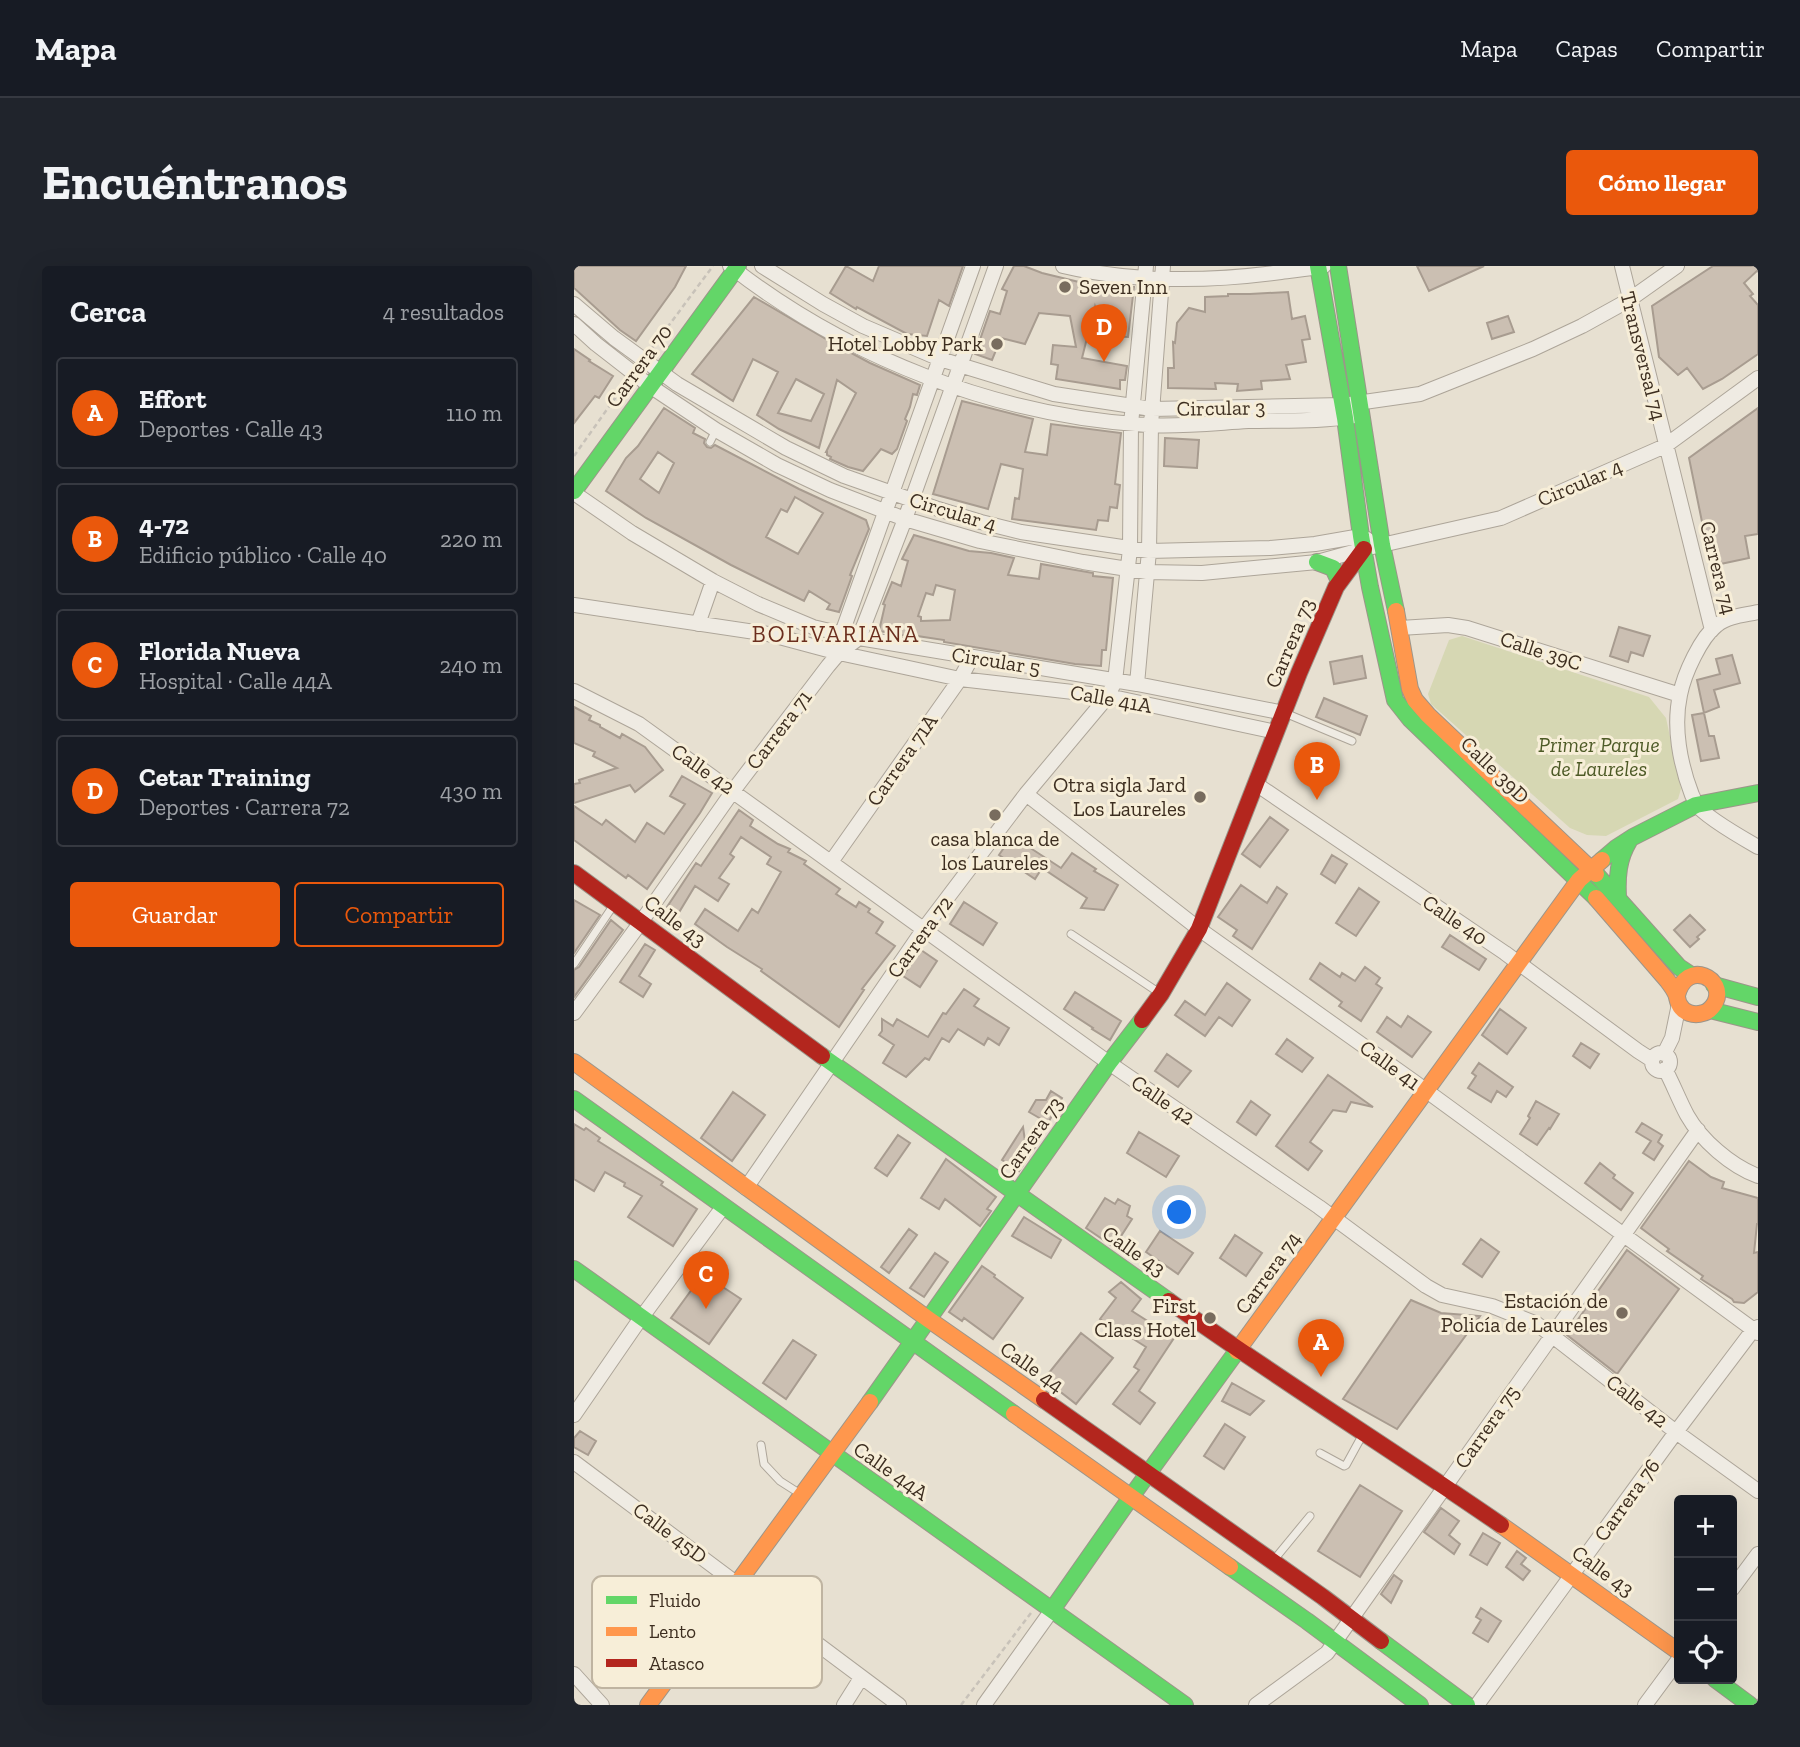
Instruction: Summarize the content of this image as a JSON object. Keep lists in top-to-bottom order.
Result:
{
  "streets": {
    "street": [
      "Transversal 74",
      "Carrera 70",
      "Circular 3",
      "Circular 4",
      "Carrera 74",
      "Carrera 73",
      "Calle 39C",
      "Circular 5",
      "Calle 41A",
      "Carrera 71",
      "Carrera 71A",
      "Calle 42",
      "Calle 39D",
      "Calle 40",
      "Calle 43",
      "Carrera 72",
      "Calle 41",
      "Calle 44",
      "Carrera 75",
      "Calle 44A",
      "Carrera 76",
      "Calle 45D"
    ]
  },
  "crossings": [
    ["Transversal 74", "Circular 3"],
    ["Transversal 74", "Circular 4"],
    ["Transversal 74", "Carrera 74"],
    ["Carrera 70", "Circular 3"],
    ["Carrera 70", "Circular 4"],
    ["Carrera 70", "Circular 5"],
    ["Circular 3", "Carrera 72"],
    ["Circular 4", "Carrera 74"],
    ["Circular 4", "Carrera 73"],
    ["Circular 4", "Calle 39D"],
    ["Circular 4", "Carrera 72"],
    ["Carrera 74", "Calle 39C"],
    ["Carrera 74", "Calle 42"],
    ["Carrera 74", "Calle 39D"],
    ["Carrera 74", "Calle 40"],
    ["Carrera 74", "Calle 43"],
    ["Carrera 74", "Calle 41"],
    ["Carrera 74", "Calle 44"],
    ["Carrera 74", "Calle 44A"],
    ["Carrera 73", "Circular 5"],
    ["Carrera 73", "Calle 41A"],
    ["Carrera 73", "Calle 42"],
    ["Carrera 73", "Calle 39D"],
    ["Carrera 73", "Calle 40"],
    ["Carrera 73", "Calle 43"],
    ["Carrera 73", "Calle 41"],
    ["Carrera 73", "Calle 44"],
    ["Carrera 73", "Calle 44A"],
    ["Calle 39C", "Calle 39D"],
    ["Circular 5", "Carrera 71"],
    ["Circular 5", "Carrera 71A"],
    ["Circular 5", "Carrera 72"],
    ["Calle 41A", "Carrera 71"],
    ["Calle 41A", "Carrera 71A"],
    ["Calle 41A", "Carrera 72"],
    ["Carrera 71", "Calle 42"],
    ["Carrera 71", "Calle 43"],
    ["Carrera 71A", "Calle 42"],
    ["Calle 42", "Carrera 72"],
    ["Calle 42", "Carrera 75"],
    ["Calle 42", "Carrera 76"],
    ["Calle 40", "Carrera 75"],
    ["Calle 43", "Carrera 72"],
    ["Calle 43", "Carrera 75"],
    ["Calle 43", "Carrera 76"],
    ["Carrera 72", "Calle 41"],
    ["Carrera 72", "Calle 44"],
    ["Calle 41", "Carrera 75"],
    ["Calle 41", "Carrera 76"],
    ["Calle 44", "Carrera 75"]
  ],
  "districts": ["BOLIVARIANA"],
  "parks": ["Primer Parque de Laureles"],
  "places": [
    "Seven Inn",
    "Hotel Lobby Park",
    "Otra sigla Jard Los Laureles",
    "casa blanca de los Laureles",
    "Estación de Policía de Laureles",
    "First Class Hotel"
  ],
  "legend": ["Fluido", "Lento", "Atasco"],
  "page": {
    "header": "Mapa",
    "nav": ["Mapa", "Capas", "Compartir"],
    "buttons": [
      "Cómo llegar",
      ["Guardar", "Compartir"]
    ],
    "title": "Encuéntranos",
    "heading": ["Cerca", "4 resultados"],
    "pins": [
      "D",
      "B",
      "C",
      "A"
    ],
    "list": [
      {
        "mark": "A",
        "name": "Effort",
        "note": "Deportes · Calle 43",
        "value": "110 m"
      },
      {
        "mark": "B",
        "name": "4-72",
        "note": "Edificio público · Calle 40",
        "value": "220 m"
      },
      {
        "mark": "C",
        "name": "Florida Nueva",
        "note": "Hospital · Calle 44A",
        "value": "240 m"
      },
      {
        "mark": "D",
        "name": "Cetar Training",
        "note": "Deportes · Carrera 72",
        "value": "430 m"
      }
    ],
    "map_buttons": ["+", "−"]
  }
}
